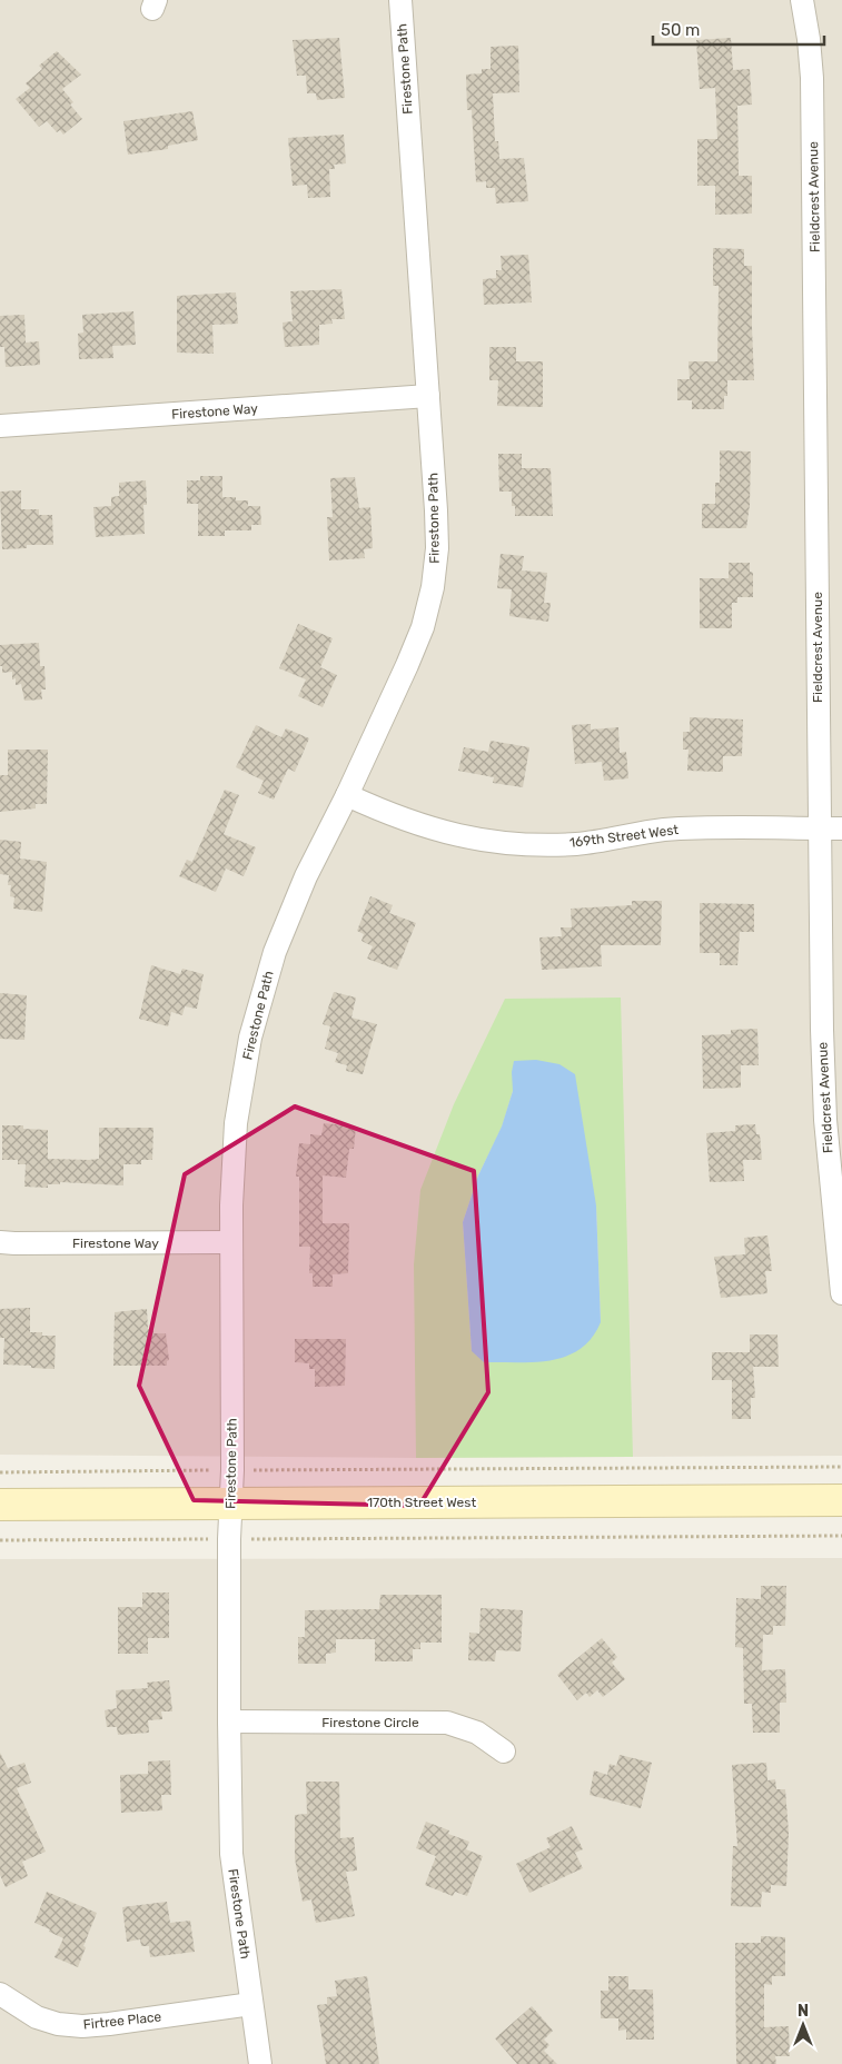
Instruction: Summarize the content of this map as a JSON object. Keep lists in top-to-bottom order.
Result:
{
  "streets": {
    "street": [
      "Firestone Path",
      "Fieldcrest Avenue",
      "Firestone Way",
      "169th Street West",
      "170th Street West",
      "Firestone Circle",
      "Firtree Place"
    ]
  },
  "crossings": [
    ["Firestone Path", "Firestone Way"],
    ["Firestone Path", "169th Street West"],
    ["Firestone Path", "170th Street West"],
    ["Firestone Path", "Firestone Circle"],
    ["Firestone Path", "Firtree Place"],
    ["Fieldcrest Avenue", "169th Street West"]
  ],
  "scale_bar": "50 m",
  "north": "top"
}
